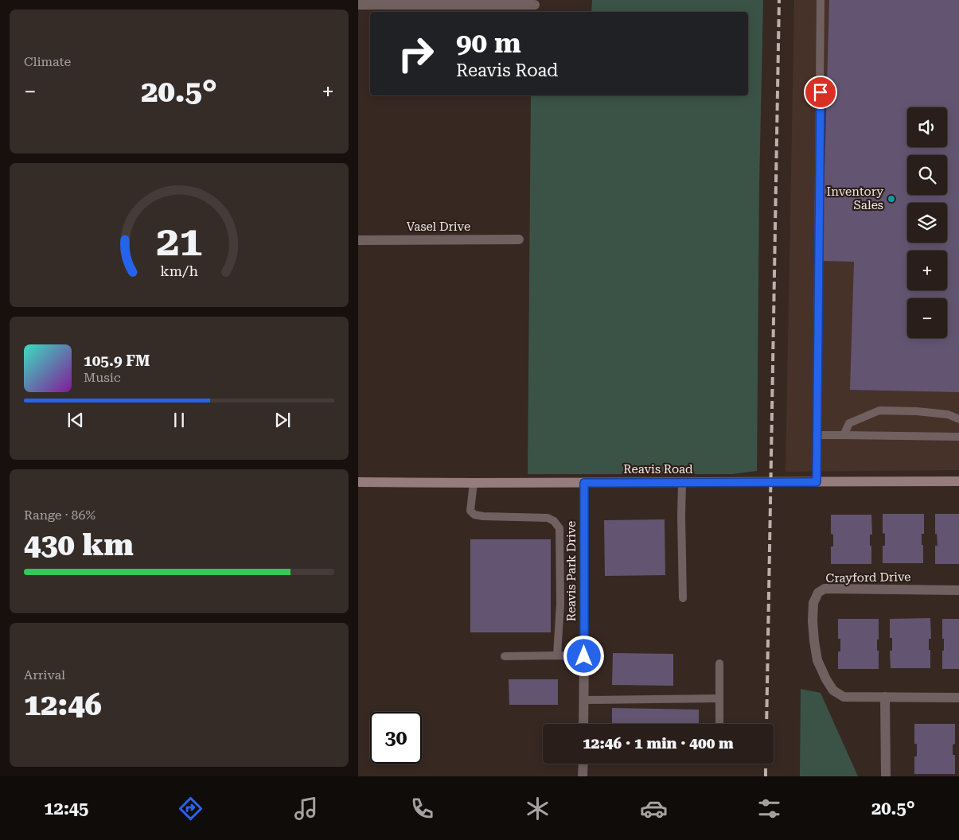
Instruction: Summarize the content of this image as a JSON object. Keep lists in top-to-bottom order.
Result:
{
  "streets": {
    "street": [
      "Vasel Drive",
      "Reavis Road",
      "Reavis Park Drive",
      "Crayford Drive"
    ]
  },
  "crossings": [
    ["Reavis Road", "Reavis Park Drive"]
  ],
  "places": ["Inventory Sales"],
  "page": {
    "tile": [
      "Climate",
      ["Range · 86%", "430 km"],
      ["Arrival", "12:46"]
    ],
    "turn": ["90 m", "Reavis Road"],
    "heat": ["−", "20.5°", "+"],
    "map_buttons": ["+", "−"],
    "song": ["105.9 FM", "Music"],
    "limit": "30",
    "trip": "12:46 · 1 min · 400 m",
    "tabs": ["12:45", "20.5°"],
    "gauge": ["21", "km/h"]
  }
}
